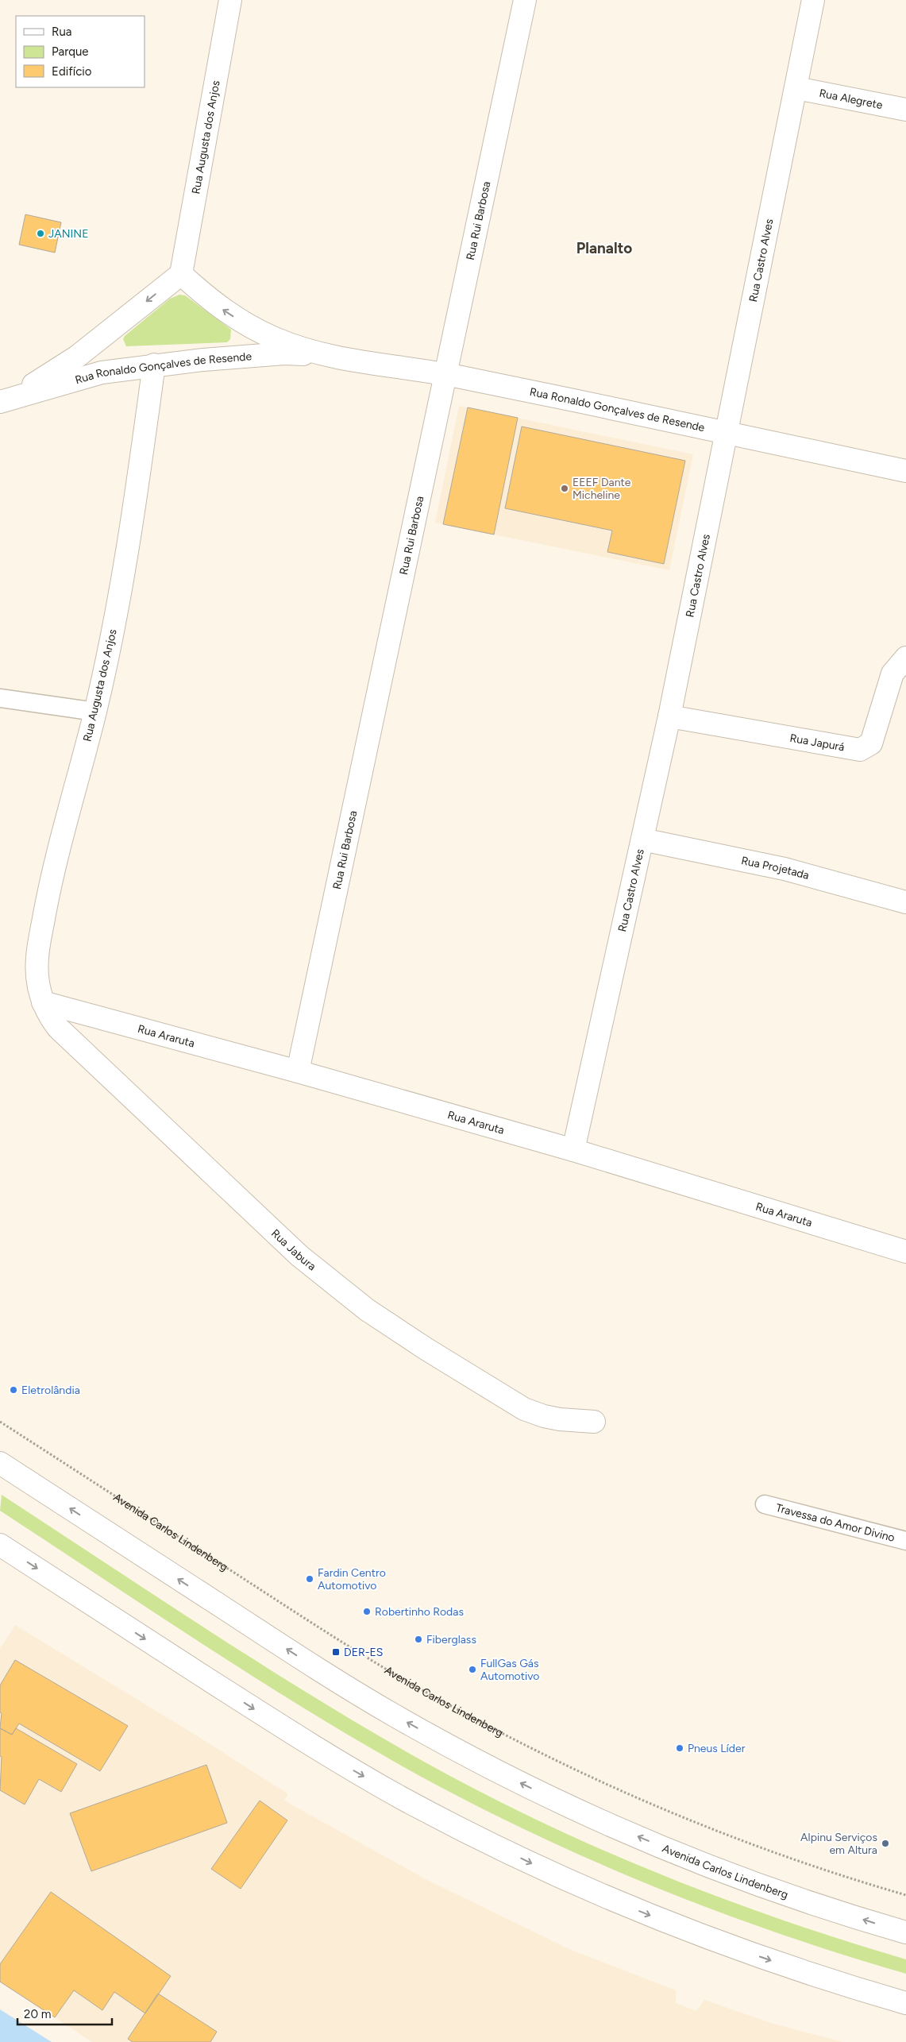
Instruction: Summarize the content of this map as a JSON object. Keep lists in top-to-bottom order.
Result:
{
  "streets": {
    "street": [
      "Rua Alegrete",
      "Rua Augusta dos Anjos",
      "Rua Rui Barbosa",
      "Rua Castro Alves",
      "Rua Ronaldo Gonçalves de Resende",
      "Rua Japurá",
      "Rua Projetada",
      "Rua Araruta",
      "Rua Jabura",
      "Avenida Carlos Lindenberg"
    ],
    "lane": ["Travessa do Amor Divino"]
  },
  "crossings": [
    ["Rua Alegrete", "Rua Castro Alves"],
    ["Rua Augusta dos Anjos", "Rua Ronaldo Gonçalves de Resende"],
    ["Rua Augusta dos Anjos", "Rua Araruta"],
    ["Rua Augusta dos Anjos", "Rua Jabura"],
    ["Rua Rui Barbosa", "Rua Ronaldo Gonçalves de Resende"],
    ["Rua Rui Barbosa", "Rua Araruta"],
    ["Rua Castro Alves", "Rua Ronaldo Gonçalves de Resende"],
    ["Rua Castro Alves", "Rua Japurá"],
    ["Rua Castro Alves", "Rua Projetada"],
    ["Rua Castro Alves", "Rua Araruta"],
    ["Rua Araruta", "Rua Jabura"]
  ],
  "districts": ["Planalto"],
  "places": {
    "other": [
      "JANINE",
      "EEEF Dante Micheline",
      "Eletrolândia",
      "Fardin Centro Automotivo",
      "Robertinho Rodas",
      "Fiberglass",
      "FullGas Gás Automotivo",
      "Pneus Líder",
      "Alpinu Serviços em Altura"
    ],
    "transit": ["DER-ES"]
  },
  "legend": ["Rua", "Parque", "Edifício"],
  "scale_bar": "20 m"
}
